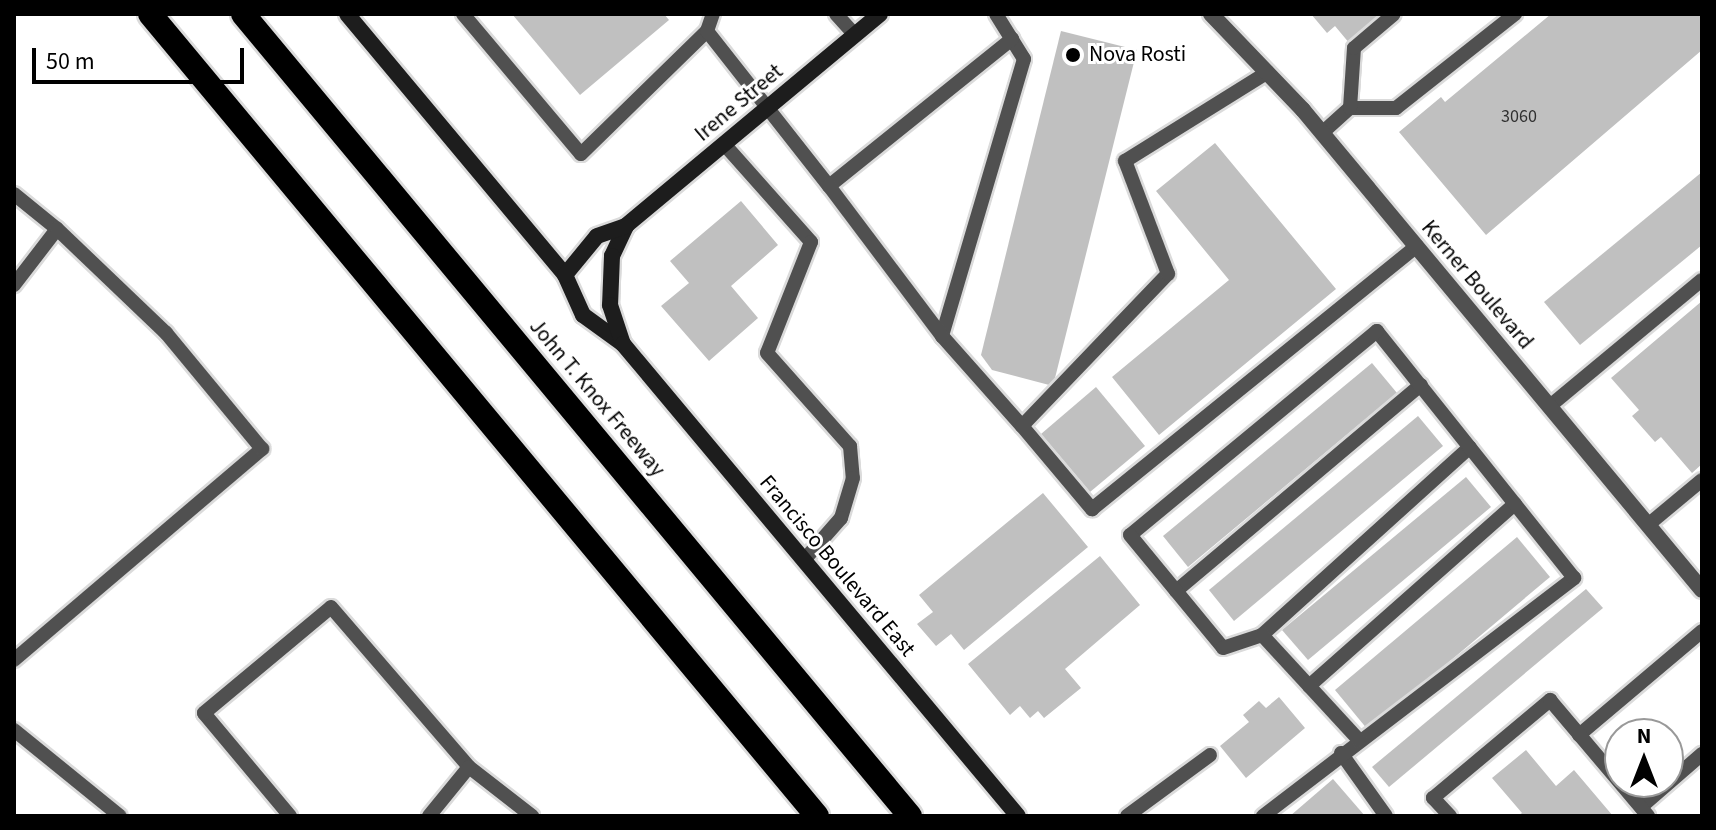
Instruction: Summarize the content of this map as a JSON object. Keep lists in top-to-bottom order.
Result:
{
  "streets": {
    "highway": ["John T. Knox Freeway"],
    "street": ["Irene Street", "Kerner Boulevard", "Francisco Boulevard East"]
  },
  "crossings": [
    ["Irene Street", "Francisco Boulevard East"]
  ],
  "places": ["Nova Rosti"],
  "house_numbers": ["3060"],
  "scale_bar": "50 m",
  "north": "top"
}
